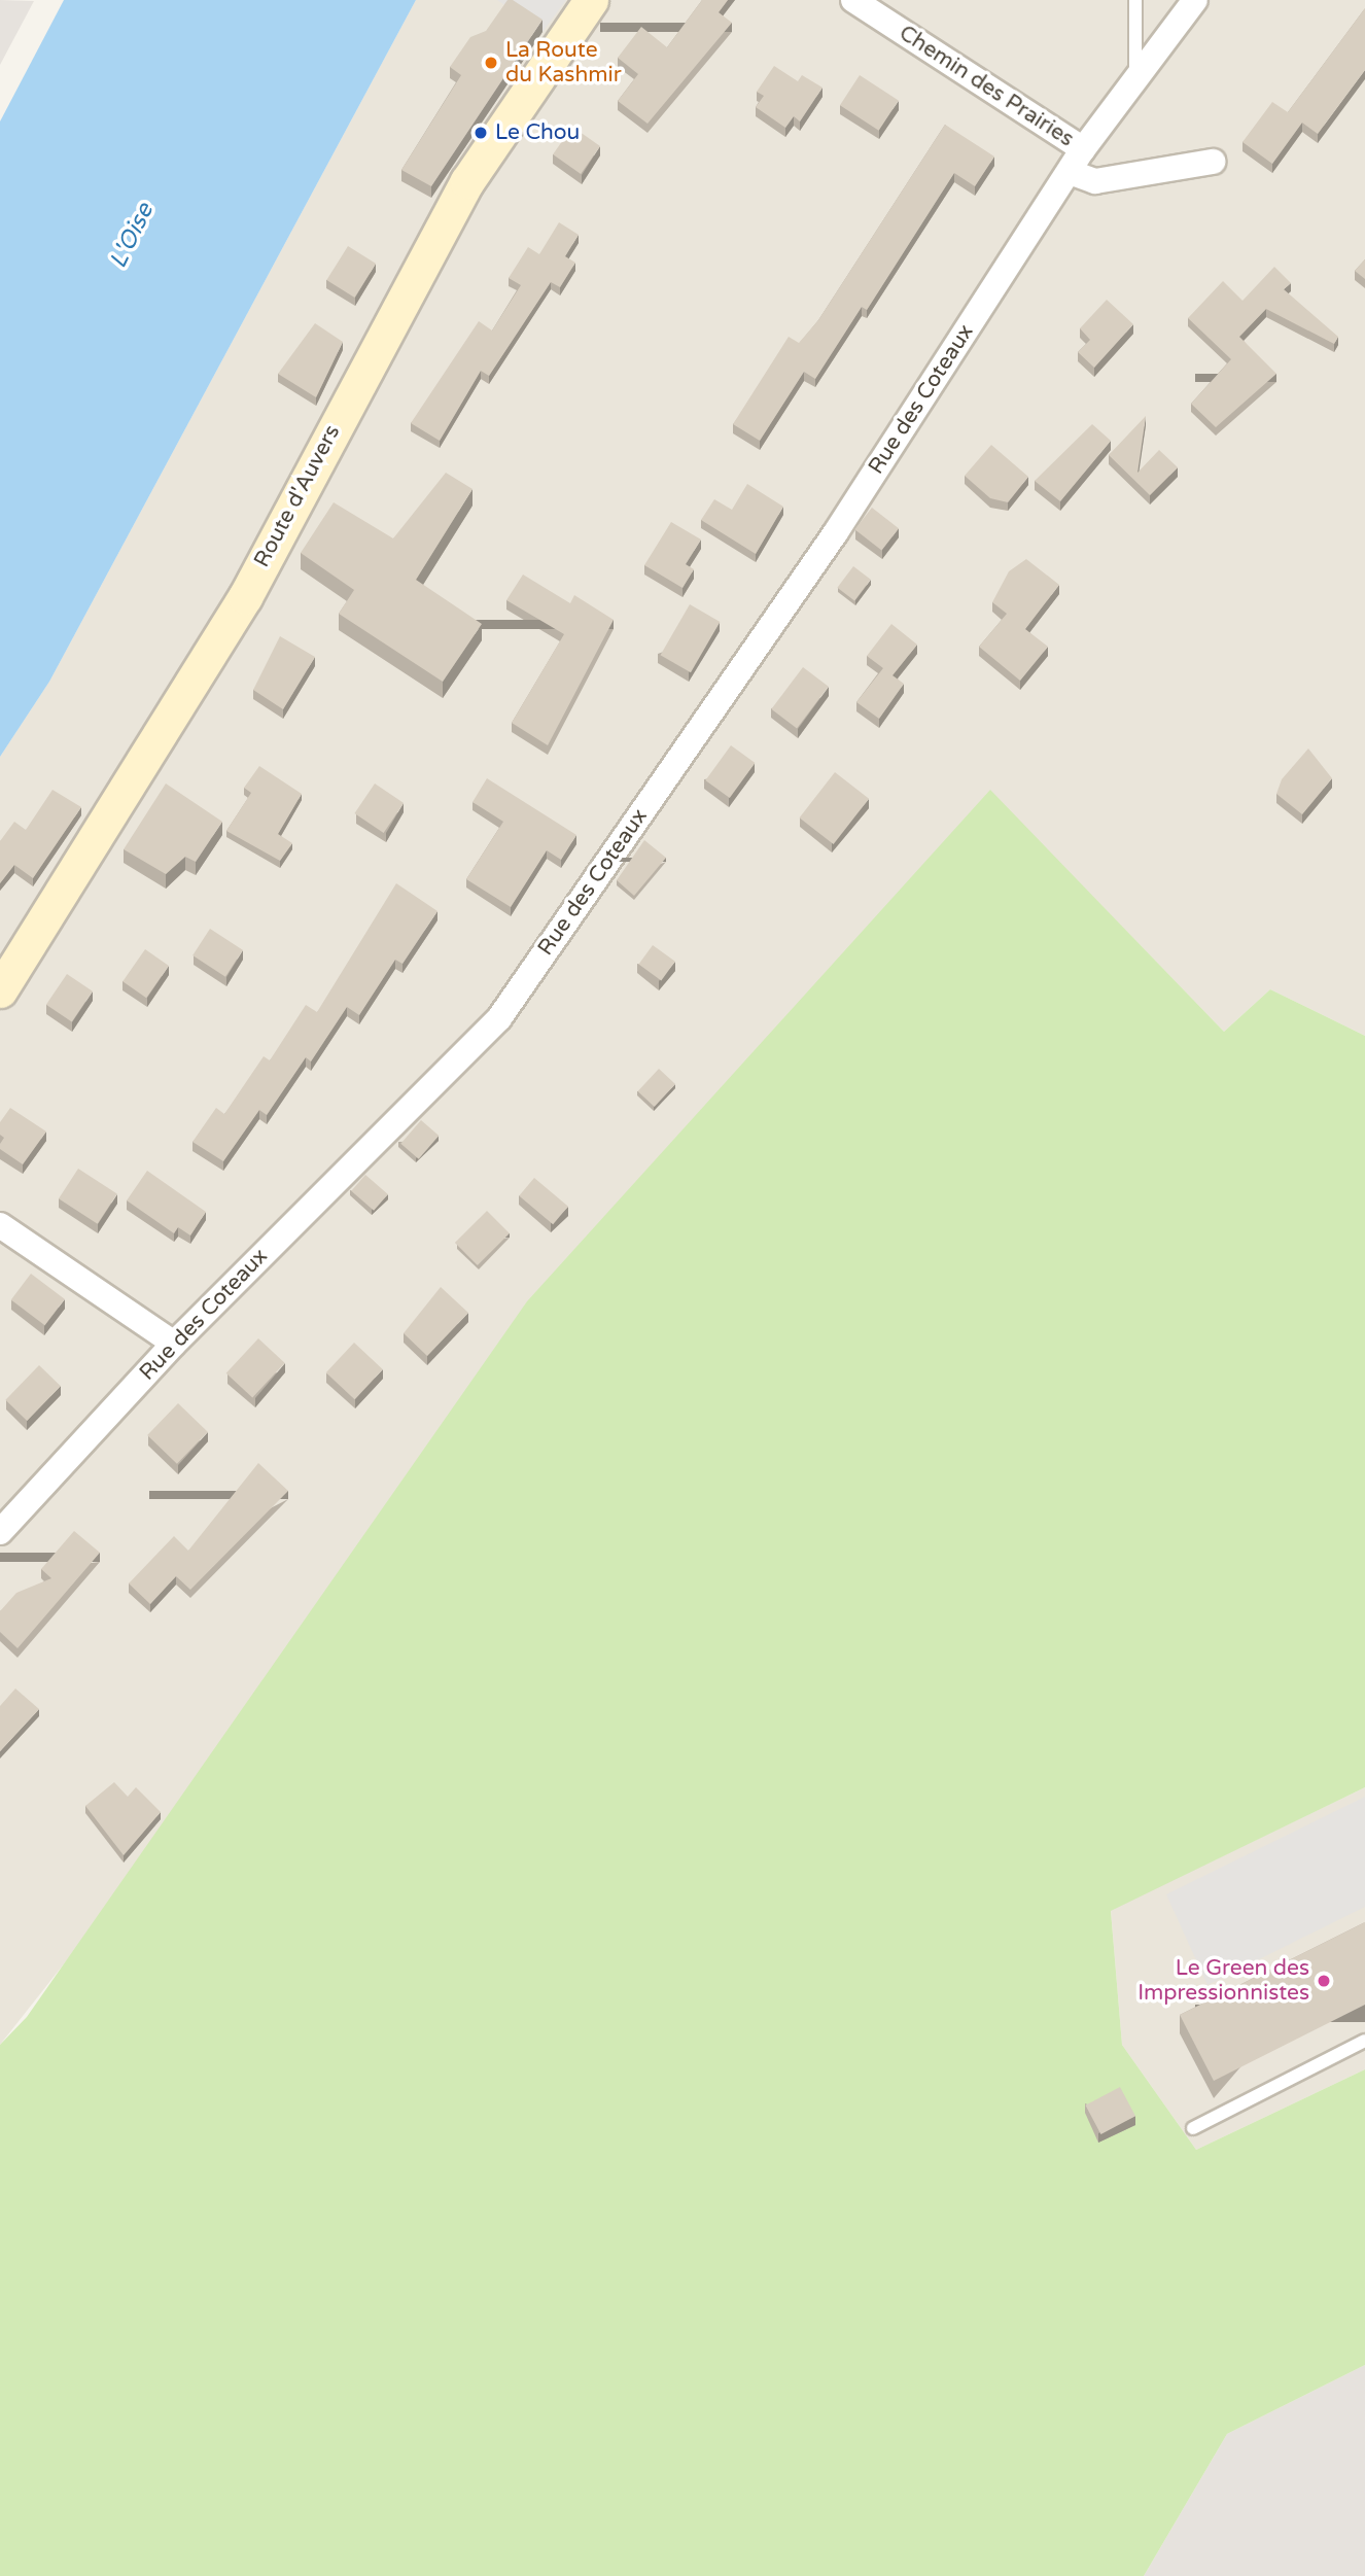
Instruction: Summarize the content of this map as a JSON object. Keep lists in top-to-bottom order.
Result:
{
  "streets": {
    "main road": ["Route d'Auvers"],
    "street": ["Chemin des Prairies", "Rue des Coteaux"]
  },
  "crossings": [
    ["Chemin des Prairies", "Rue des Coteaux"]
  ],
  "water": ["L'Oise"],
  "places": ["La Route du Kashmir", "Le Chou", "Le Green des Impressionnistes"]
}
